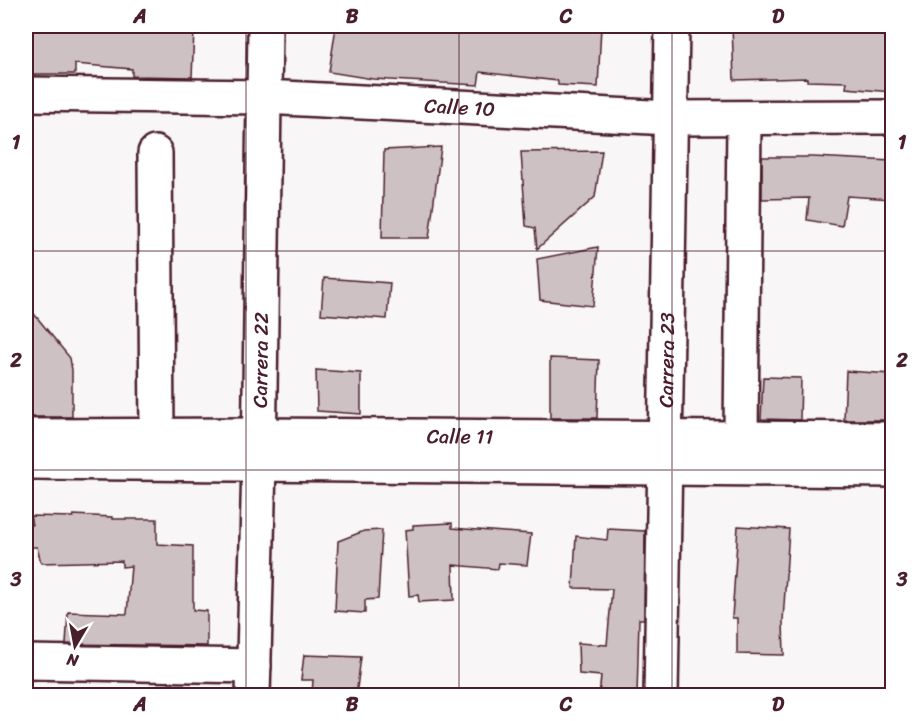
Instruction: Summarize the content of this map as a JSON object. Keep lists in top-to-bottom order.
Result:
{
  "streets": {
    "street": [
      "Calle 10",
      "Carrera 22",
      "Carrera 23",
      "Calle 11"
    ]
  },
  "crossings": [
    ["Calle 10", "Carrera 22"],
    ["Calle 10", "Carrera 23"],
    ["Carrera 22", "Calle 11"],
    ["Carrera 23", "Calle 11"]
  ],
  "north": "bottom",
  "grid": {
    "columns": [
      "A",
      "B",
      "C",
      "D"
    ],
    "rows": ["1", "2", "3"]
  }
}
